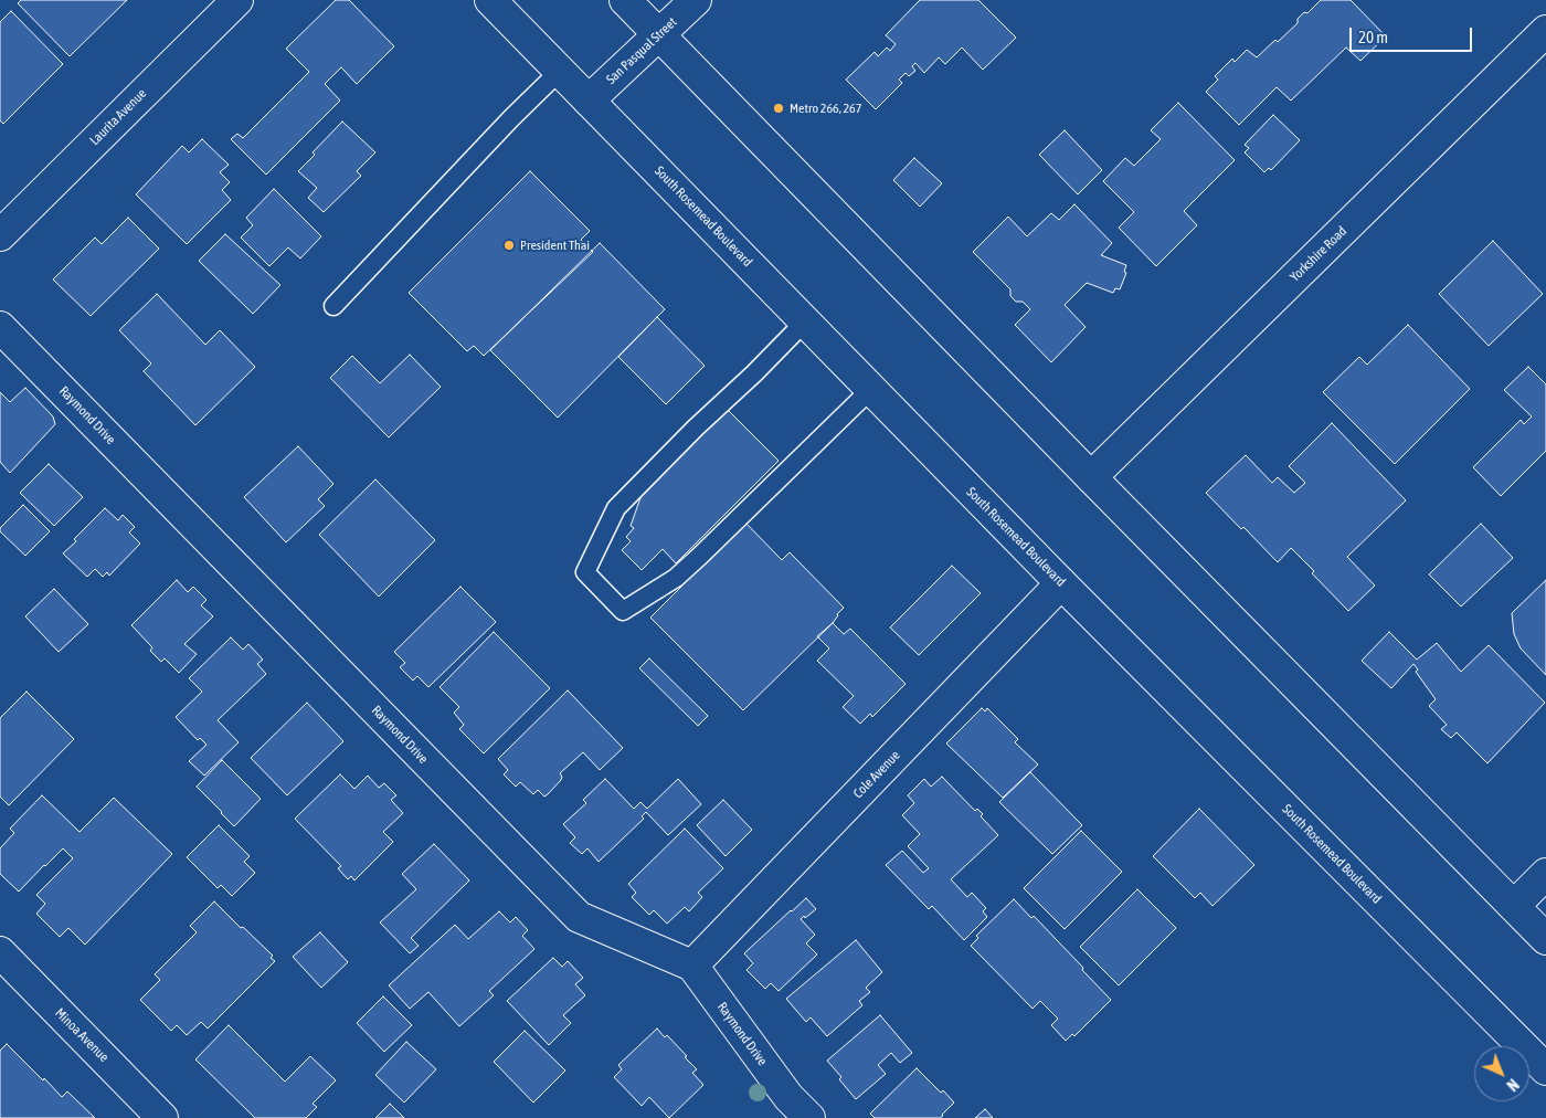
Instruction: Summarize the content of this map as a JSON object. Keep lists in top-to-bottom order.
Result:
{
  "streets": {
    "street": [
      "San Pasqual Street",
      "Laurita Avenue",
      "South Rosemead Boulevard",
      "Yorkshire Road",
      "Raymond Drive",
      "Cole Avenue",
      "Minoa Avenue"
    ]
  },
  "crossings": [
    ["San Pasqual Street", "South Rosemead Boulevard"],
    ["South Rosemead Boulevard", "Cole Avenue"],
    ["Raymond Drive", "Cole Avenue"]
  ],
  "places": ["Metro 266, 267", "President Thai"],
  "scale_bar": "20 m",
  "north": "bottom right"
}
